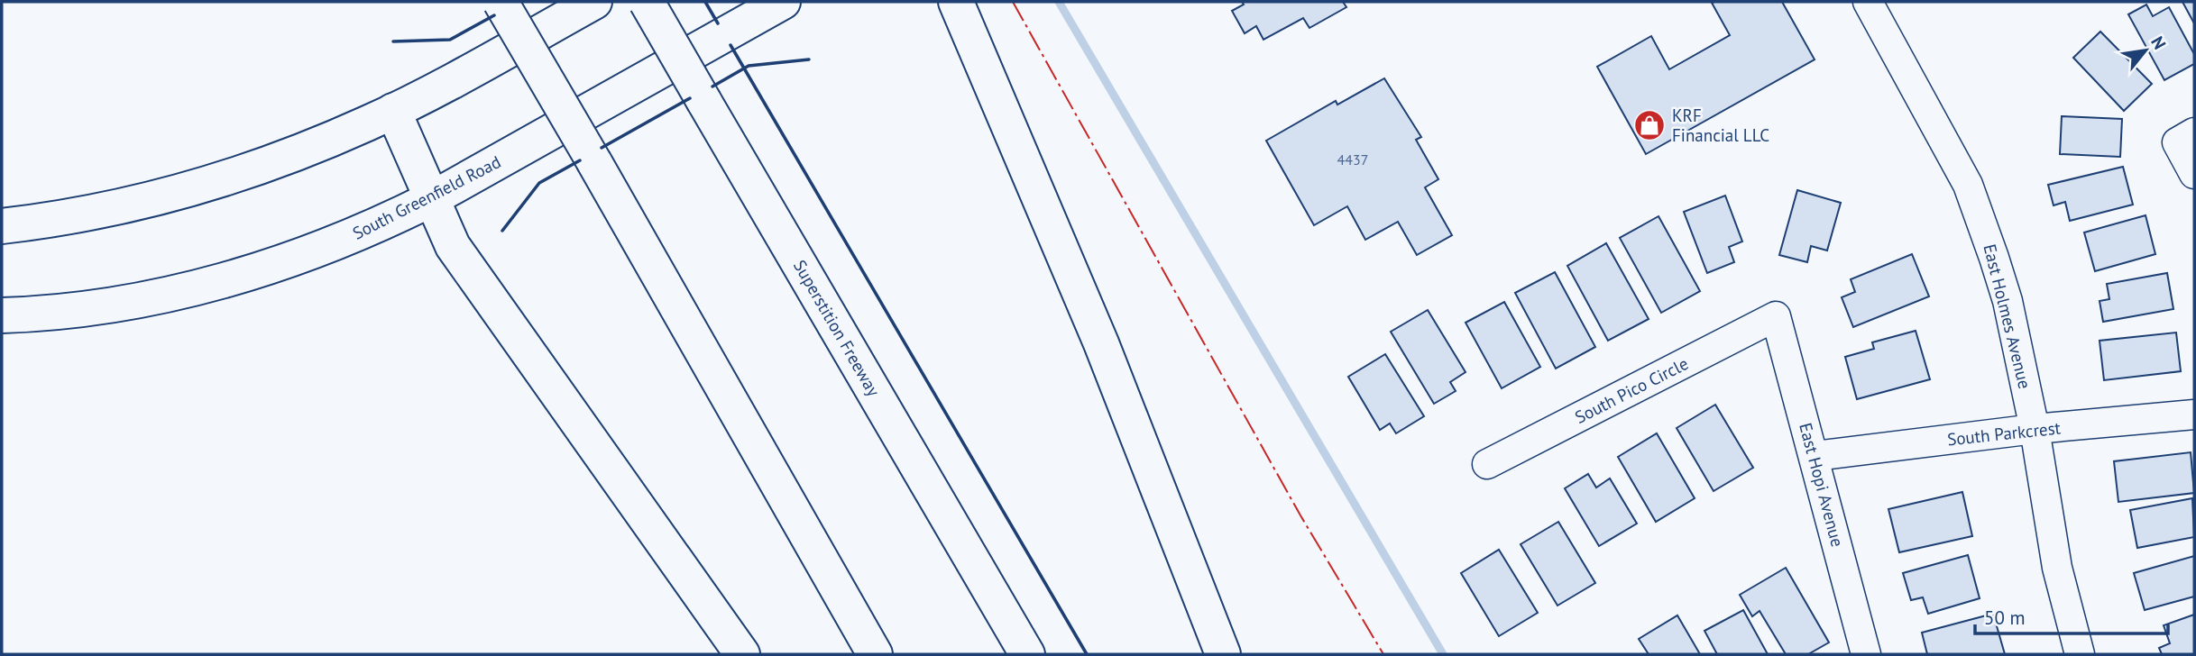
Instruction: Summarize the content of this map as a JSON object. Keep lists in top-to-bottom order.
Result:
{
  "streets": {
    "main road": ["South Greenfield Road", "Superstition Freeway"],
    "street": [
      "East Holmes Avenue",
      "South Pico Circle",
      "South Parkcrest",
      "East Hopi Avenue"
    ]
  },
  "crossings": [
    ["East Holmes Avenue", "South Parkcrest"],
    ["South Pico Circle", "East Hopi Avenue"],
    ["South Parkcrest", "East Hopi Avenue"]
  ],
  "places": {
    "shop": ["KRF Financial LLC"]
  },
  "house_numbers": ["4437"],
  "scale_bar": "50 m",
  "north": "top right"
}
